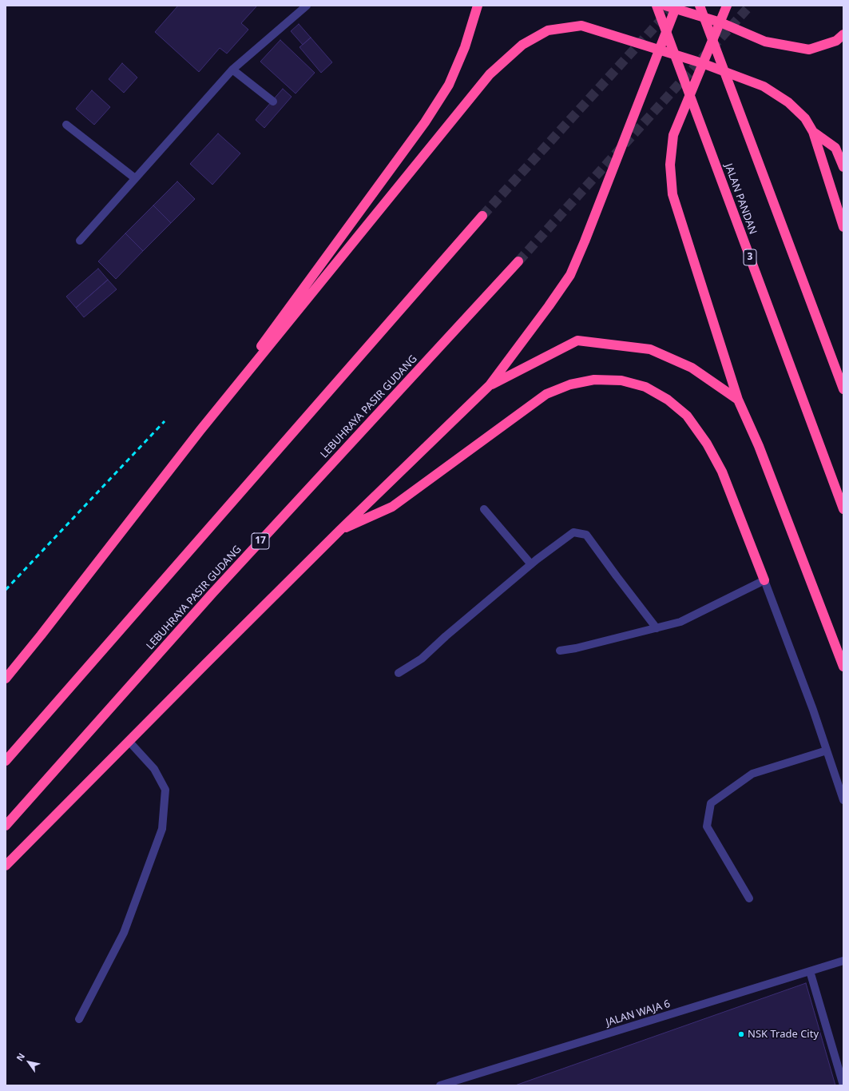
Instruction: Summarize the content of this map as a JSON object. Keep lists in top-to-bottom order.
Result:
{
  "streets": {
    "highway": [
      "JALAN PANDAN",
      "3",
      "LEBUHRAYA PASIR GUDANG",
      "17"
    ],
    "street": ["JALAN WAJA 6"]
  },
  "places": ["NSK Trade City"],
  "north": "top left"
}
